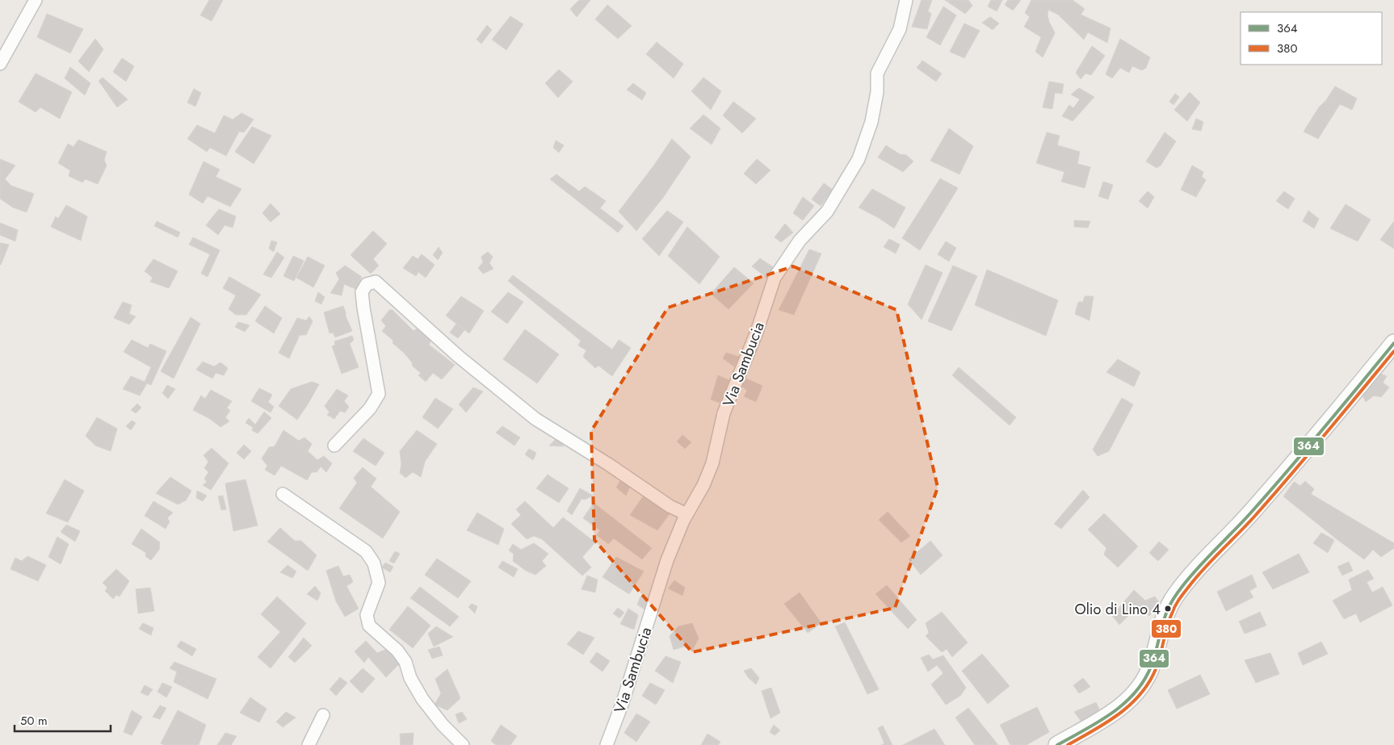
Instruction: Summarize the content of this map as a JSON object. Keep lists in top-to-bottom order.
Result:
{
  "streets": {
    "street": ["Via Sambucia"]
  },
  "places": ["Olio di Lino 4"],
  "lines": ["transit line 364", "transit line 380"],
  "legend": ["364", "380"],
  "scale_bar": "50 m"
}
